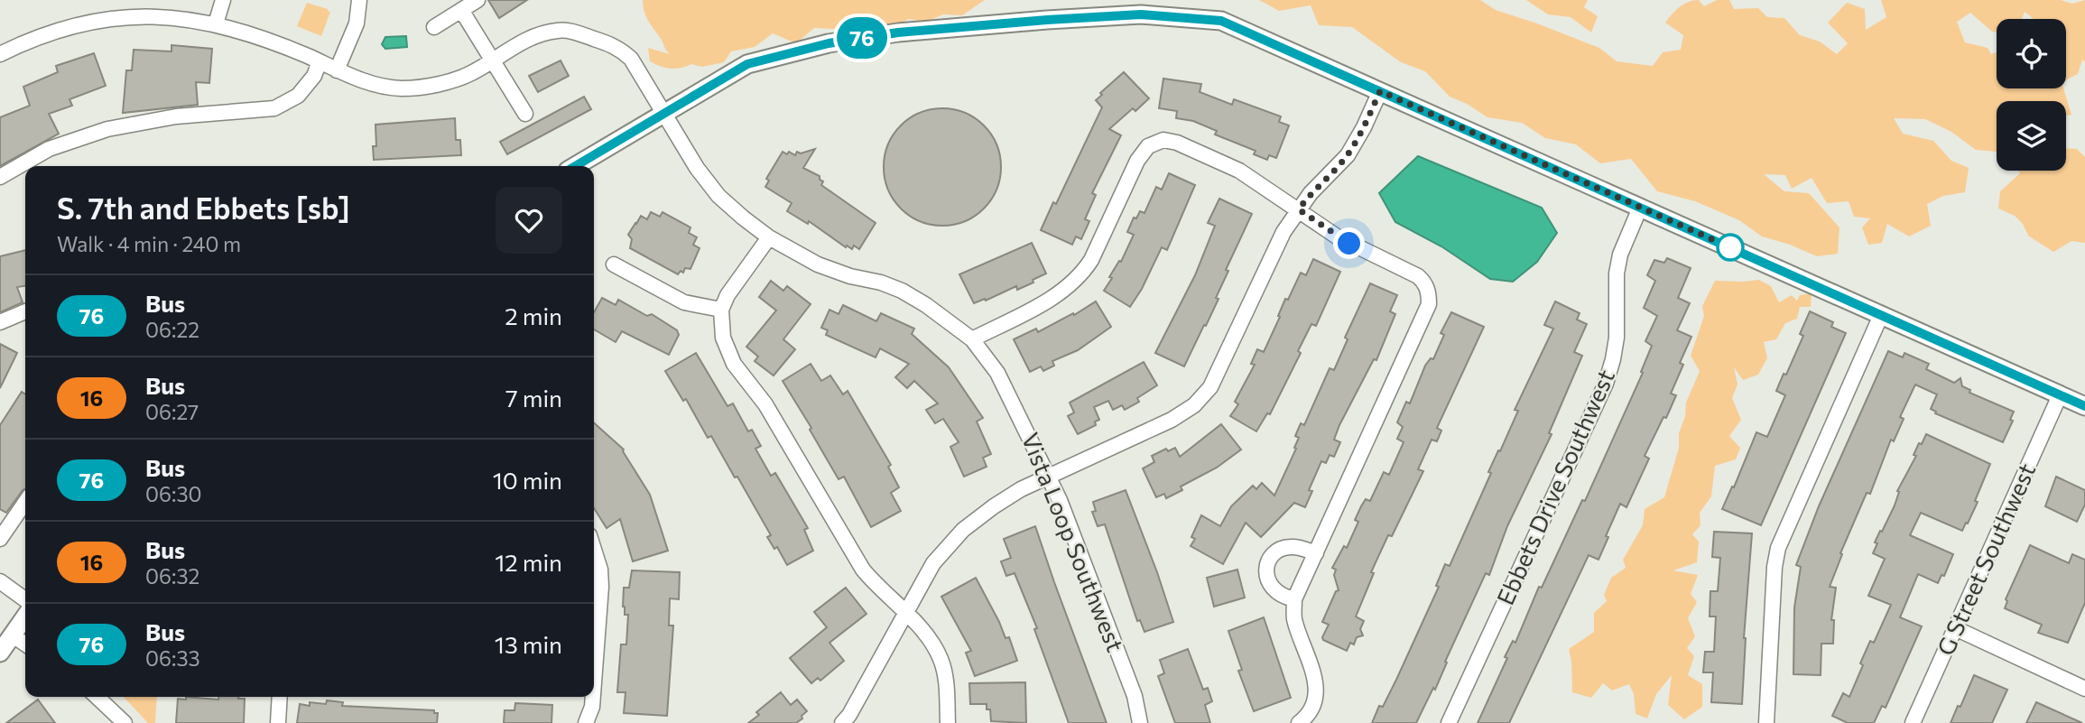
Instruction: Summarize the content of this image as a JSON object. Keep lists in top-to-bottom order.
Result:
{
  "streets": {
    "street": ["Ebbets Drive Southwest", "Vista Loop Southwest", "G Street Southwest"]
  },
  "lines": ["bus line 76"],
  "page": {
    "on_map": "76",
    "heading": ["S. 7th and Ebbets [sb]", "Walk · 4 min · 240 m"],
    "list": [
      {
        "mark": "76",
        "name": "Bus",
        "note": "06:22",
        "value": "2 min"
      },
      {
        "mark": "16",
        "name": "Bus",
        "note": "06:27",
        "value": "7 min"
      },
      {
        "mark": "76",
        "name": "Bus",
        "note": "06:30",
        "value": "10 min"
      },
      {
        "mark": "16",
        "name": "Bus",
        "note": "06:32",
        "value": "12 min"
      },
      {
        "mark": "76",
        "name": "Bus",
        "note": "06:33",
        "value": "13 min"
      }
    ]
  }
}
